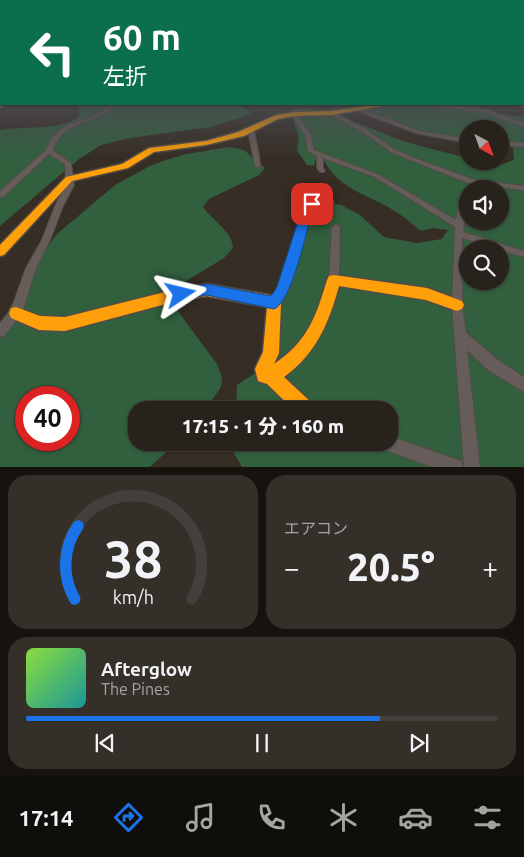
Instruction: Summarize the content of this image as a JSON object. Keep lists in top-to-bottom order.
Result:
{
  "north": "bottom right",
  "page": {
    "turn": ["60 m", "左折"],
    "limit": "40",
    "trip": "17:15 · 1 分 · 160 m",
    "tile": "エアコン",
    "heat": ["−", "20.5°", "+"],
    "song": ["Afterglow", "The Pines"],
    "tabs": "17:14",
    "gauge": ["38", "km/h"]
  }
}
